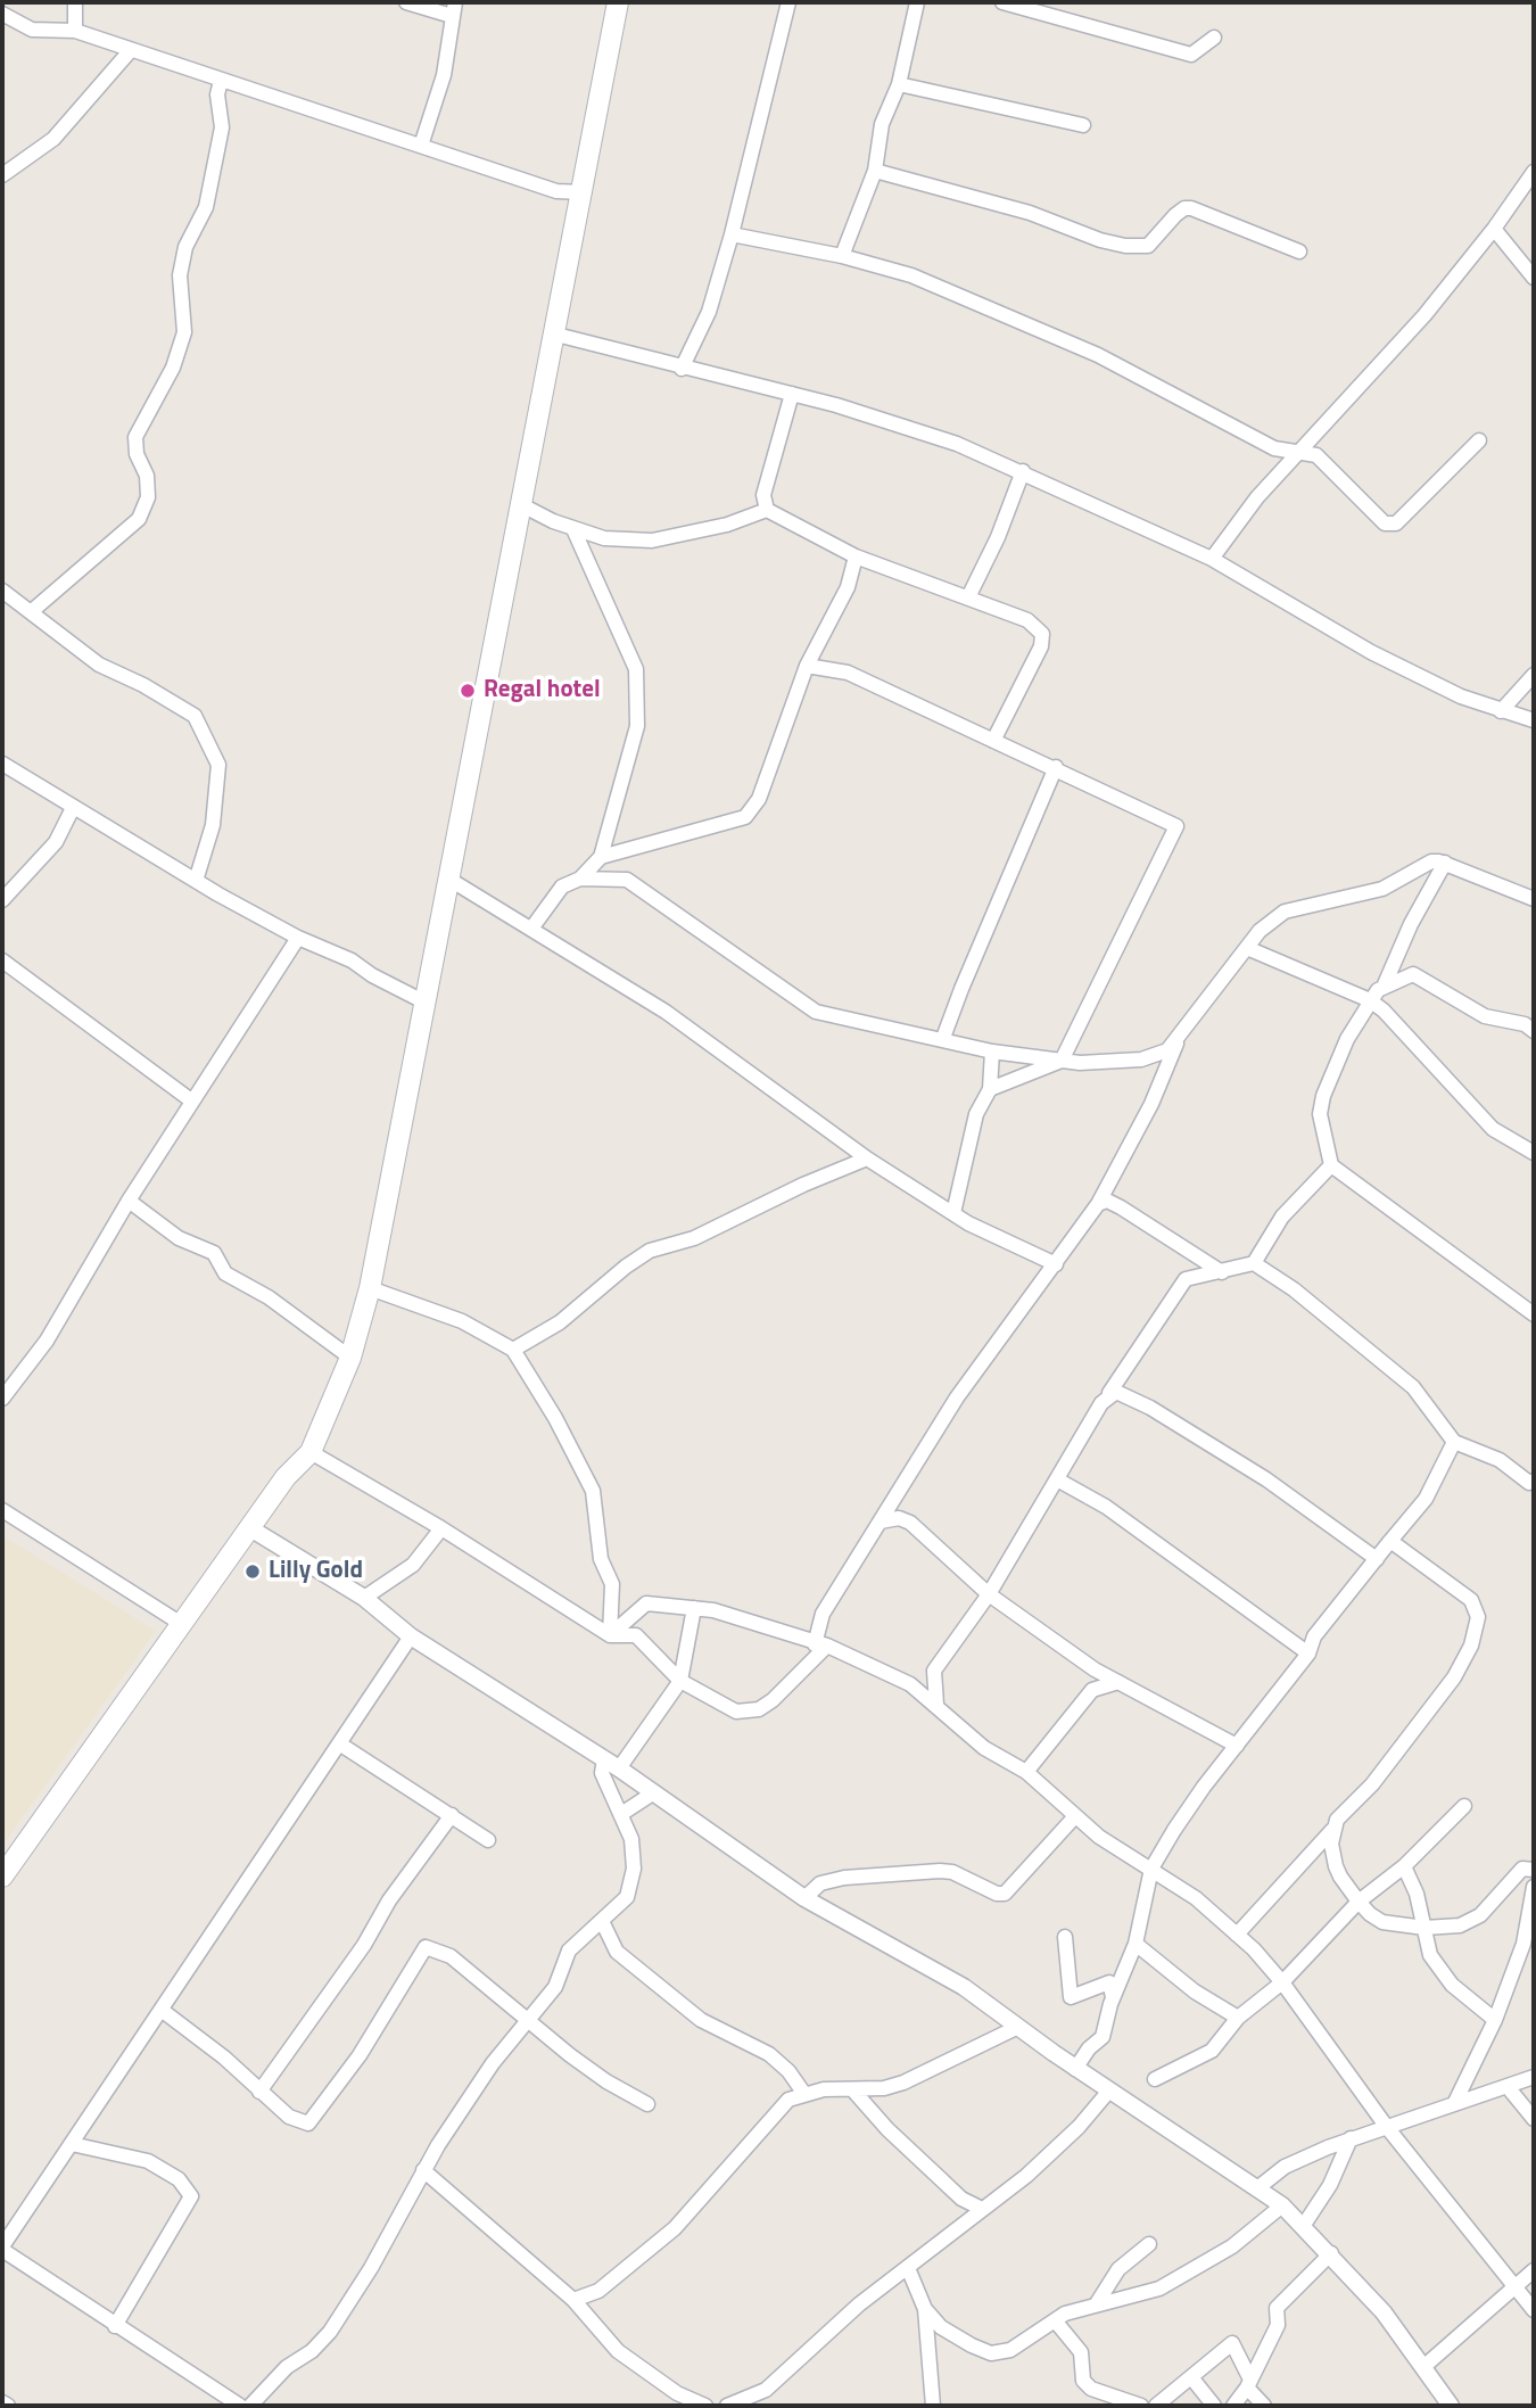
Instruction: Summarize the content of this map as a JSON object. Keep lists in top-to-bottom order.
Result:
{
  "places": ["Regal hotel", "Lilly Gold"]
}
